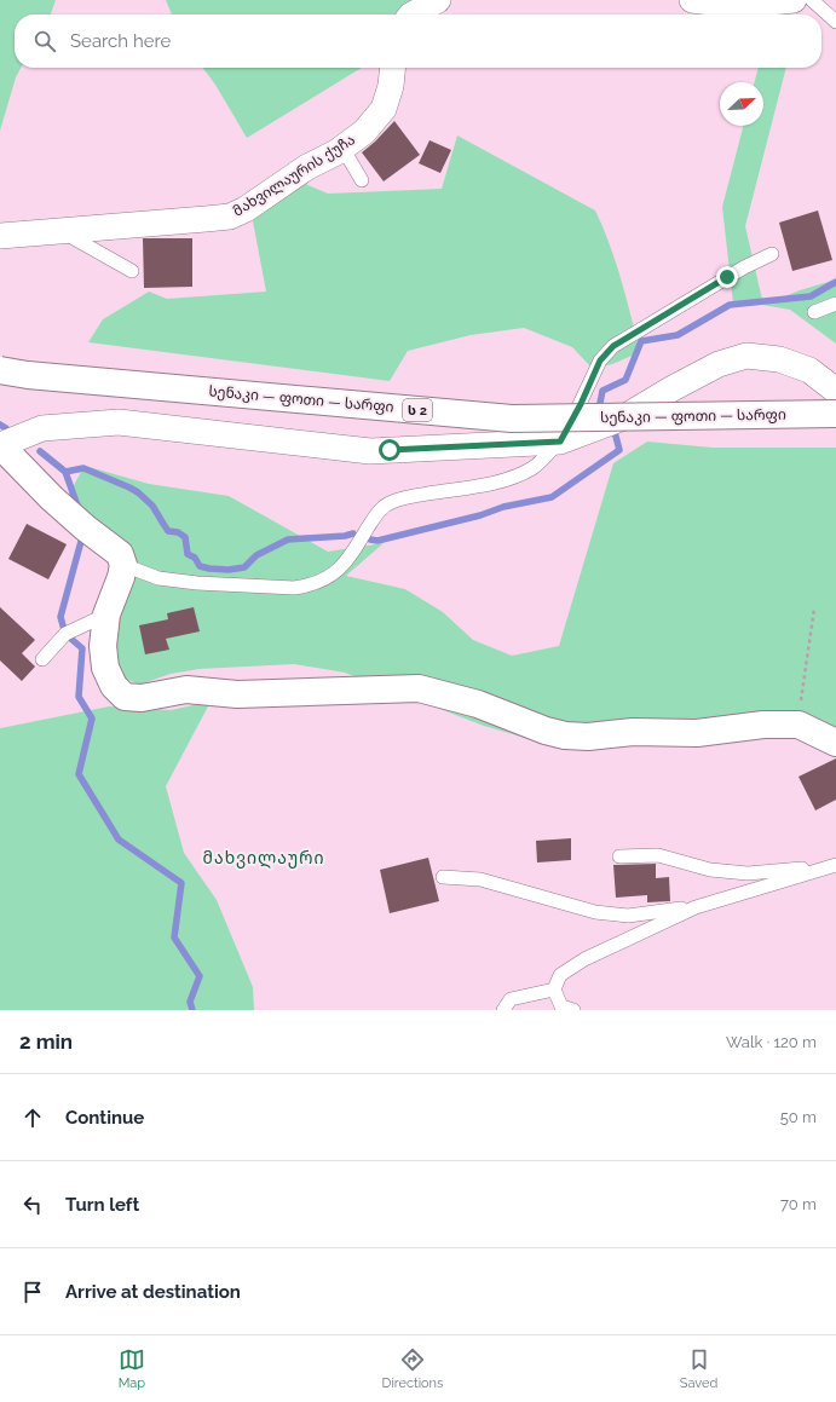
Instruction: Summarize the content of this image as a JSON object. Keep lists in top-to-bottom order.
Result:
{
  "streets": {
    "main road": ["სენაკი — ფოთი — სარფი", "ს 2"],
    "street": ["მახვილაურის ქუჩა"]
  },
  "districts": ["მახვილაური"],
  "north": "top right",
  "page": {
    "search": "Search here",
    "heading": ["2 min", "Walk · 120 m"],
    "list": [
      ["Continue", "50 m"],
      ["Turn left", "70 m"],
      "Arrive at destination"
    ],
    "nav": ["Map", "Directions", "Saved"]
  }
}
